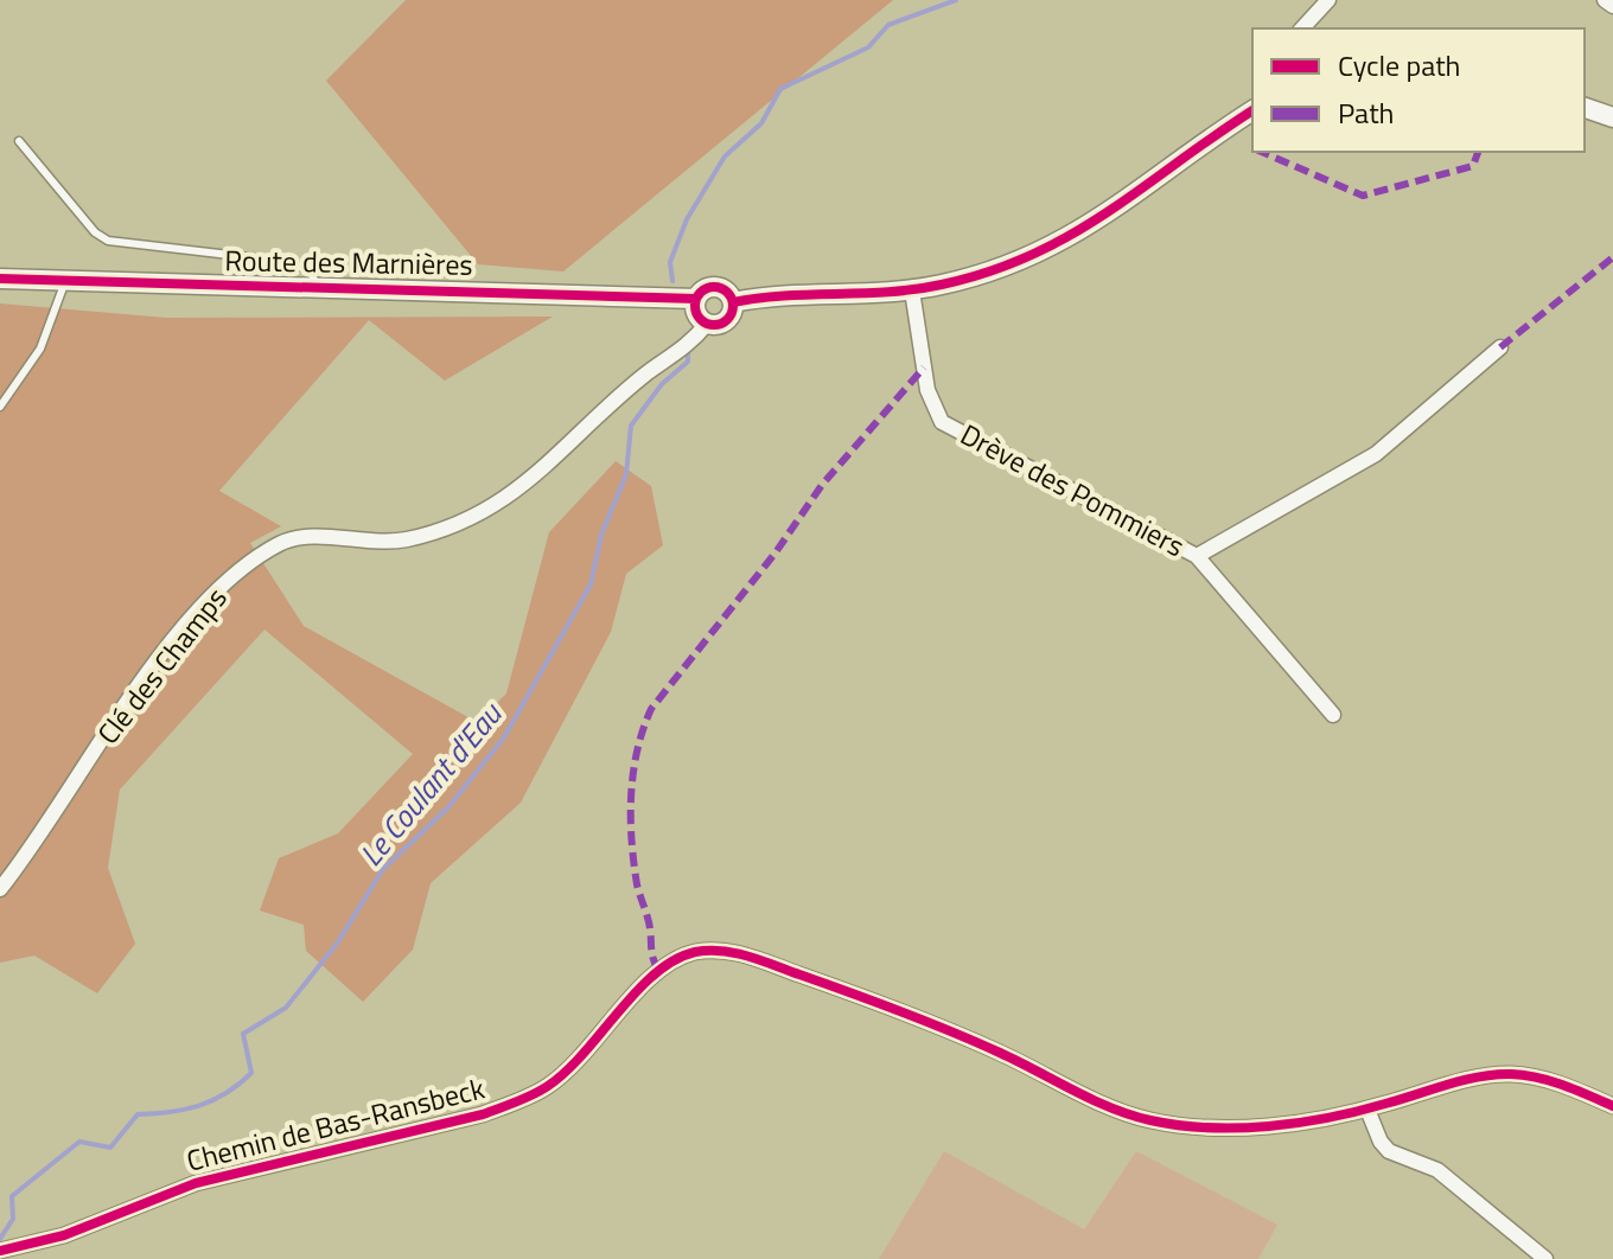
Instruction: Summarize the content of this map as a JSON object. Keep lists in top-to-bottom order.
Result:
{
  "streets": {
    "street": [
      "Route des Marnières",
      "Drève des Pommiers",
      "Clé des Champs",
      "Chemin de Bas-Ransbeck"
    ]
  },
  "crossings": [
    ["Route des Marnières", "Drève des Pommiers"],
    ["Route des Marnières", "Clé des Champs"]
  ],
  "water": ["Le Coulant d'Eau"],
  "legend": ["Cycle path", "Path"]
}
